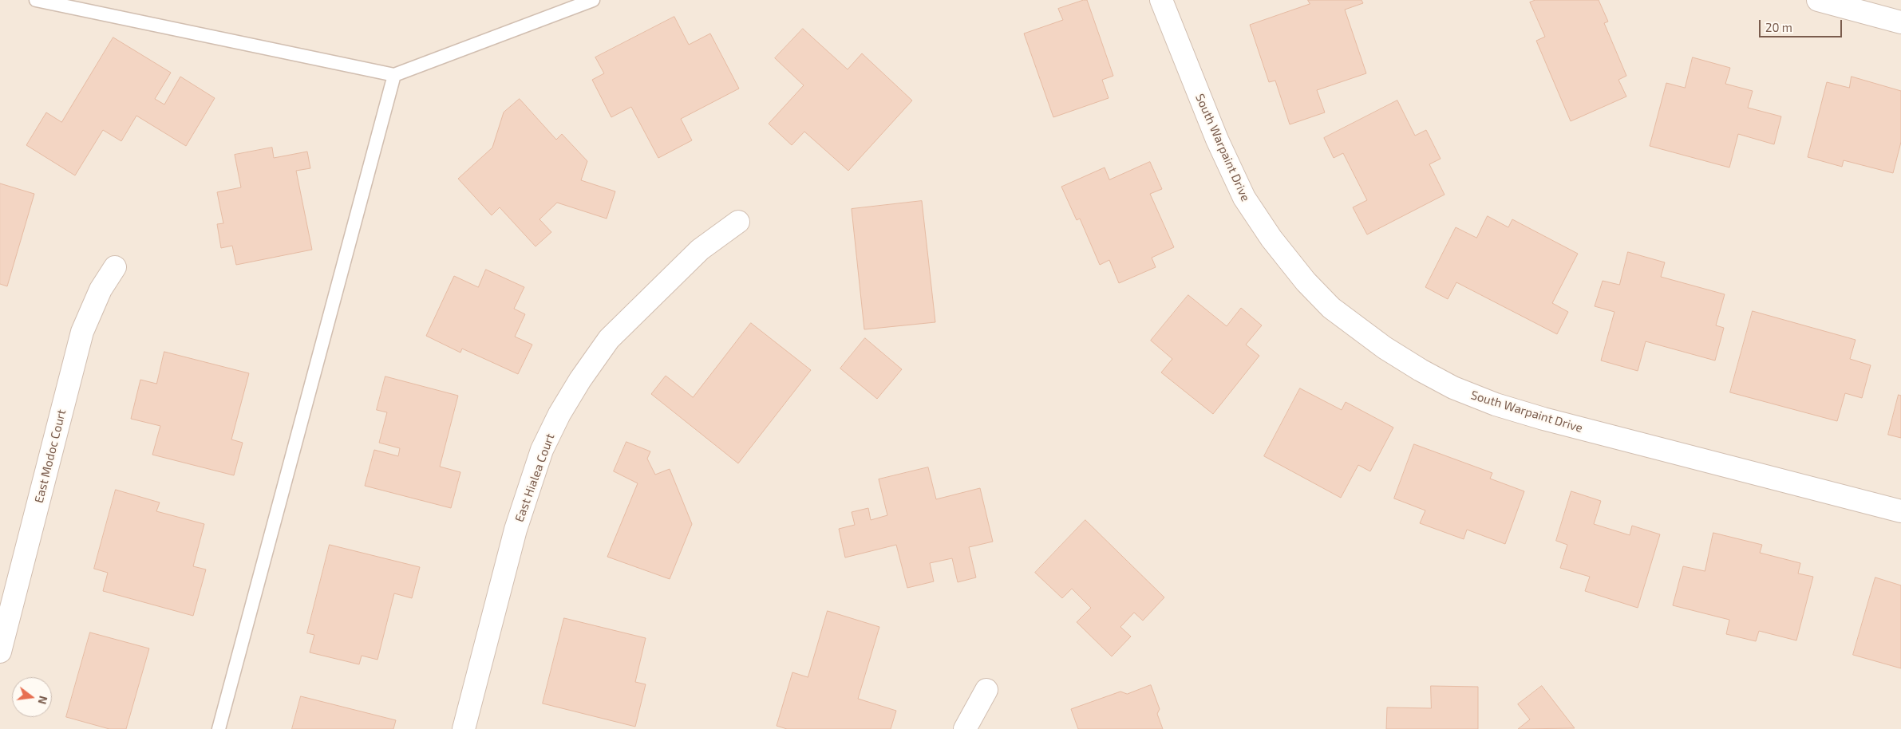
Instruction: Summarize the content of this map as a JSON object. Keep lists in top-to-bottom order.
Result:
{
  "streets": {
    "street": ["South Warpaint Drive", "East Modoc Court", "East Hialea Court"]
  },
  "scale_bar": "20 m",
  "north": "right"
}
